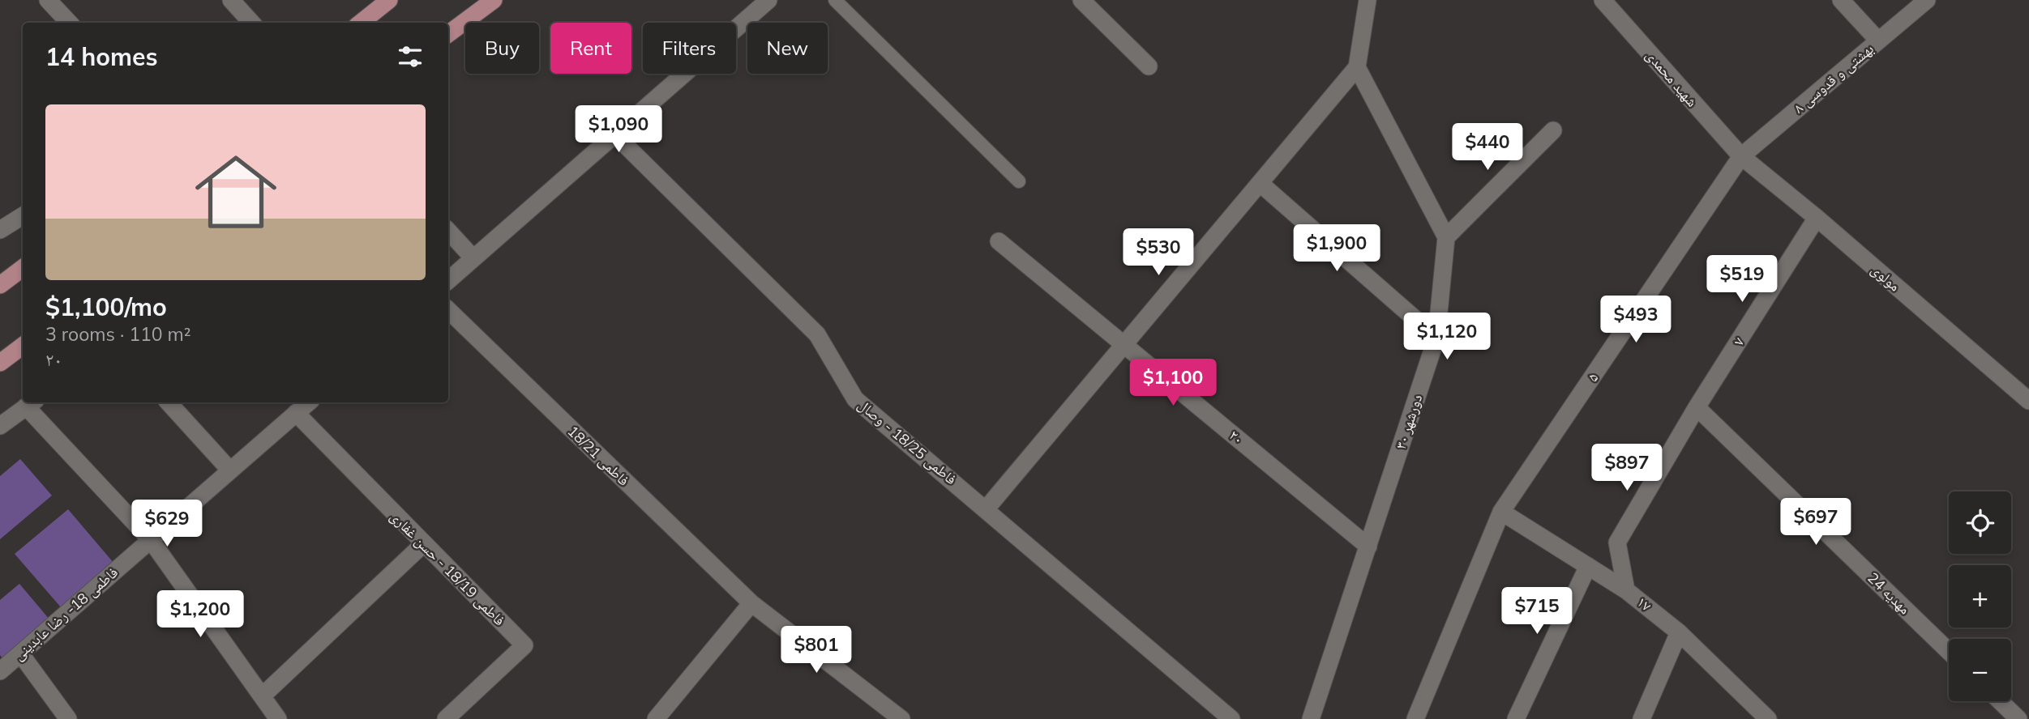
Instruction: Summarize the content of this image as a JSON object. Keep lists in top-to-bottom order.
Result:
{
  "streets": {
    "street": [
      "شهید محمدی",
      "بهشتی و قدوسی ۸",
      "مولوی",
      "۷",
      "۵",
      "دورشهر ۳۰",
      "۲۰",
      "فاطمی 18/25 - وصال",
      "فاطمی 18/21",
      "فاطمی 18/19 - حسن غفاری",
      "مهدیه 24",
      "۱۷",
      "فاطمی 18- رضا عابدینی"
    ]
  },
  "crossings": [
    ["شهید محمدی", "بهشتی و قدوسی ۸"],
    ["شهید محمدی", "مولوی"],
    ["شهید محمدی", "۵"],
    ["بهشتی و قدوسی ۸", "مولوی"],
    ["بهشتی و قدوسی ۸", "۵"],
    ["مولوی", "۷"],
    ["مولوی", "۵"],
    ["۷", "مهدیه 24"],
    ["۷", "۱۷"],
    ["۵", "۱۷"],
    ["دورشهر ۳۰", "۲۰"],
    ["فاطمی 18/19 - حسن غفاری", "فاطمی 18- رضا عابدینی"]
  ],
  "page": {
    "chip": [
      "Buy",
      "Rent",
      "Filters",
      "New"
    ],
    "heading": "14 homes",
    "list": [
      {
        "name": "$1,100/mo",
        "note": "3 rooms · 110 m² · ۲۰"
      }
    ],
    "price": [
      "$1,090",
      "$440",
      "$1,900",
      "$530",
      "$519",
      "$493",
      "$1,120",
      "$1,100",
      "$897",
      "$697",
      "$629",
      "$715",
      "$1,200",
      "$801"
    ],
    "map_buttons": ["+", "−"]
  }
}
